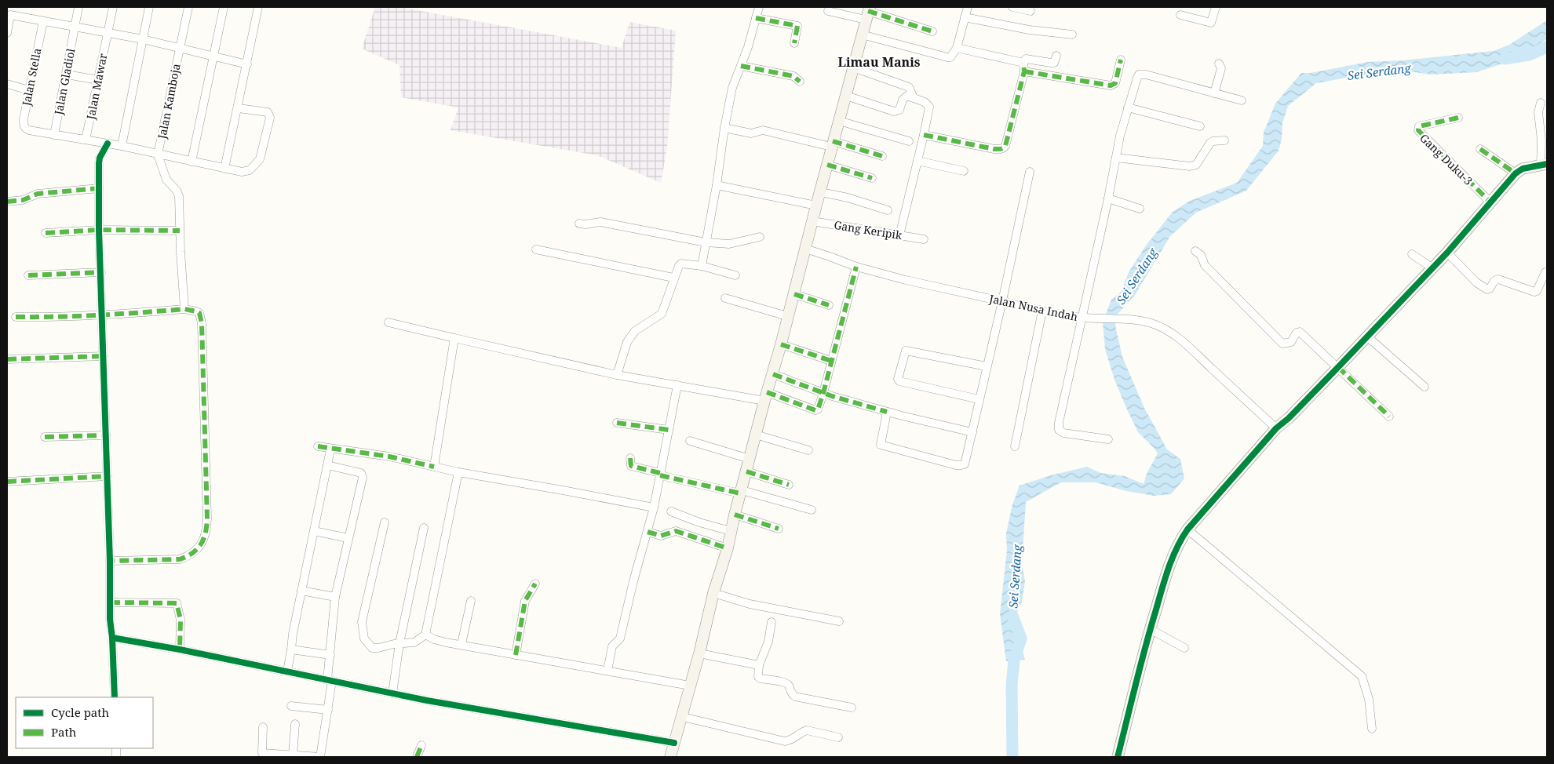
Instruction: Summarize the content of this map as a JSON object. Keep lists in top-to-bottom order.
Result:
{
  "streets": {
    "street": [
      "Jalan Stella",
      "Jalan Gladiol",
      "Jalan Mawar",
      "Jalan Kamboja",
      "Gang Duku-3",
      "Gang Keripik",
      "Jalan Nusa Indah"
    ]
  },
  "crossings": [
    ["Jalan Stella", "Jalan Gladiol"]
  ],
  "districts": ["Limau Manis"],
  "water": ["Sei Serdang"],
  "legend": ["Cycle path", "Path"]
}
